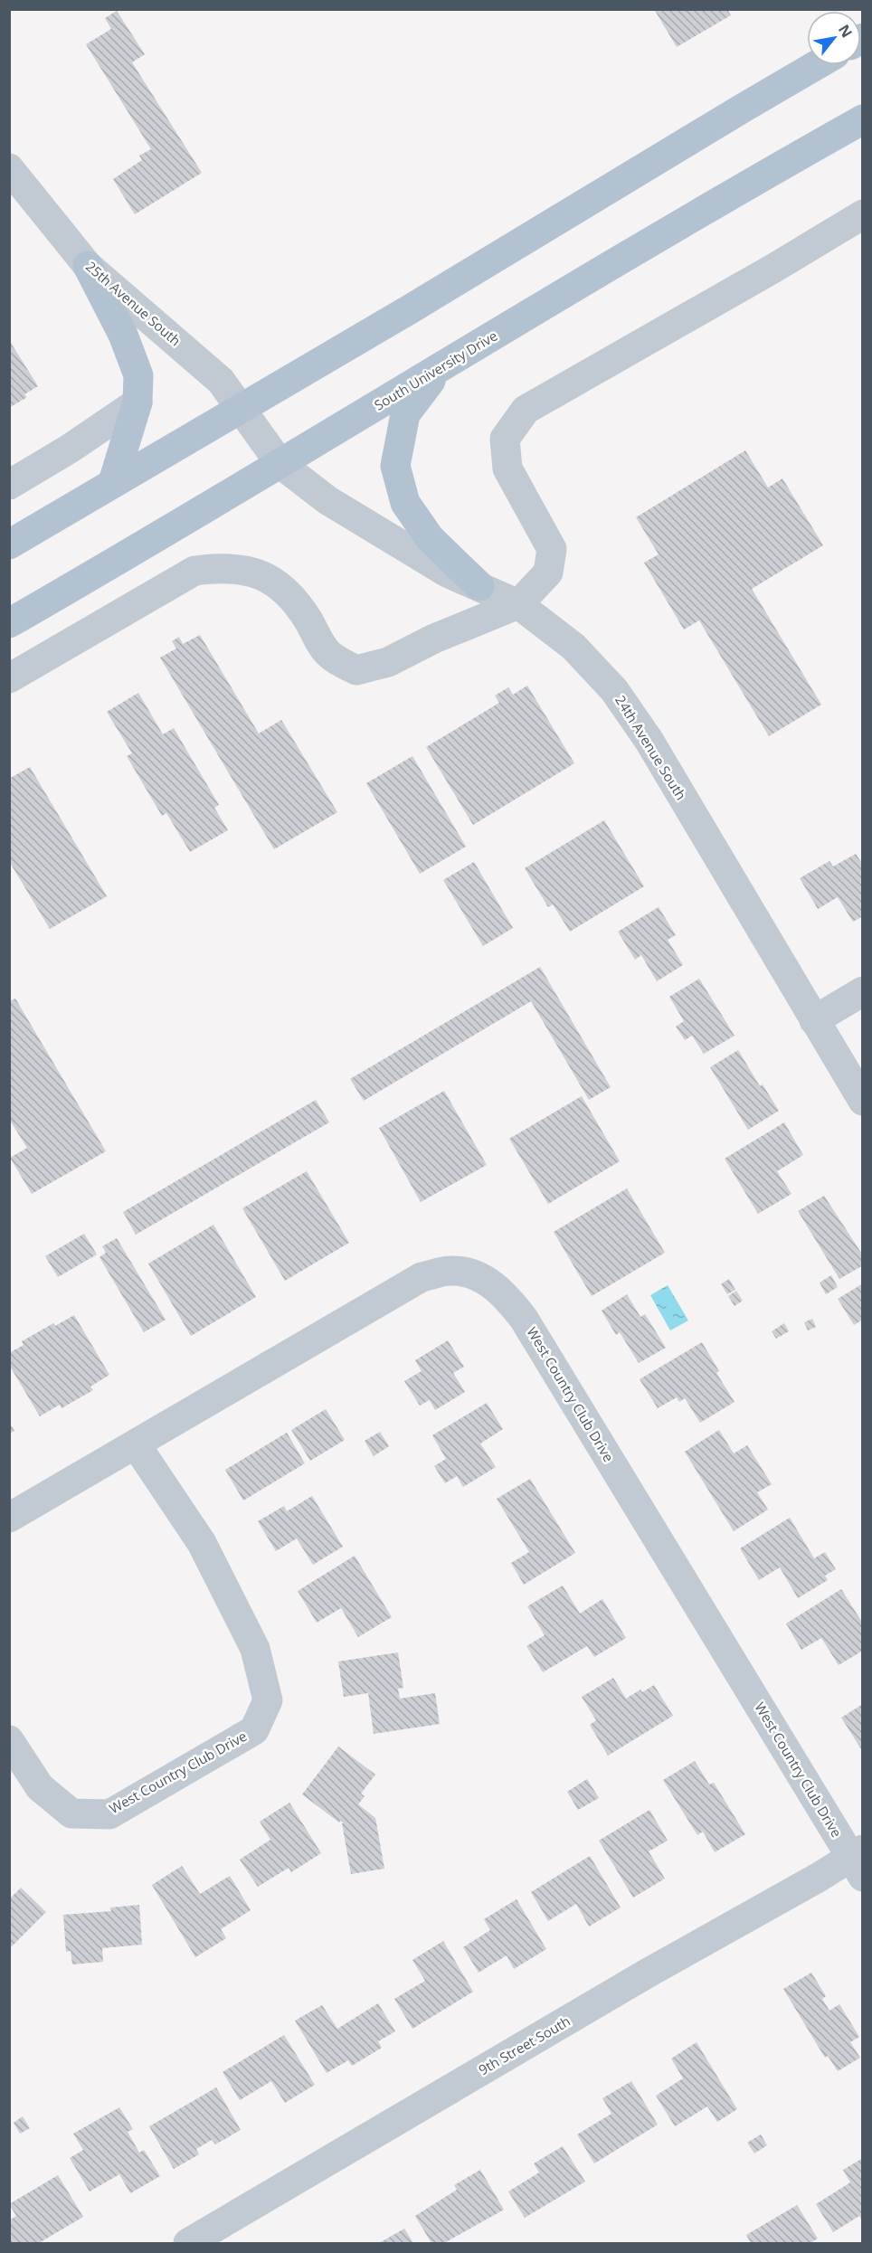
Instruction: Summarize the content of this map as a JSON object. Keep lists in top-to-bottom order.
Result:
{
  "streets": {
    "main road": ["South University Drive"],
    "street": [
      "25th Avenue South",
      "24th Avenue South",
      "West Country Club Drive",
      "9th Street South"
    ]
  },
  "crossings": [
    ["25th Avenue South", "24th Avenue South"],
    ["South University Drive", "24th Avenue South"],
    ["West Country Club Drive", "9th Street South"]
  ],
  "north": "top right"
}
